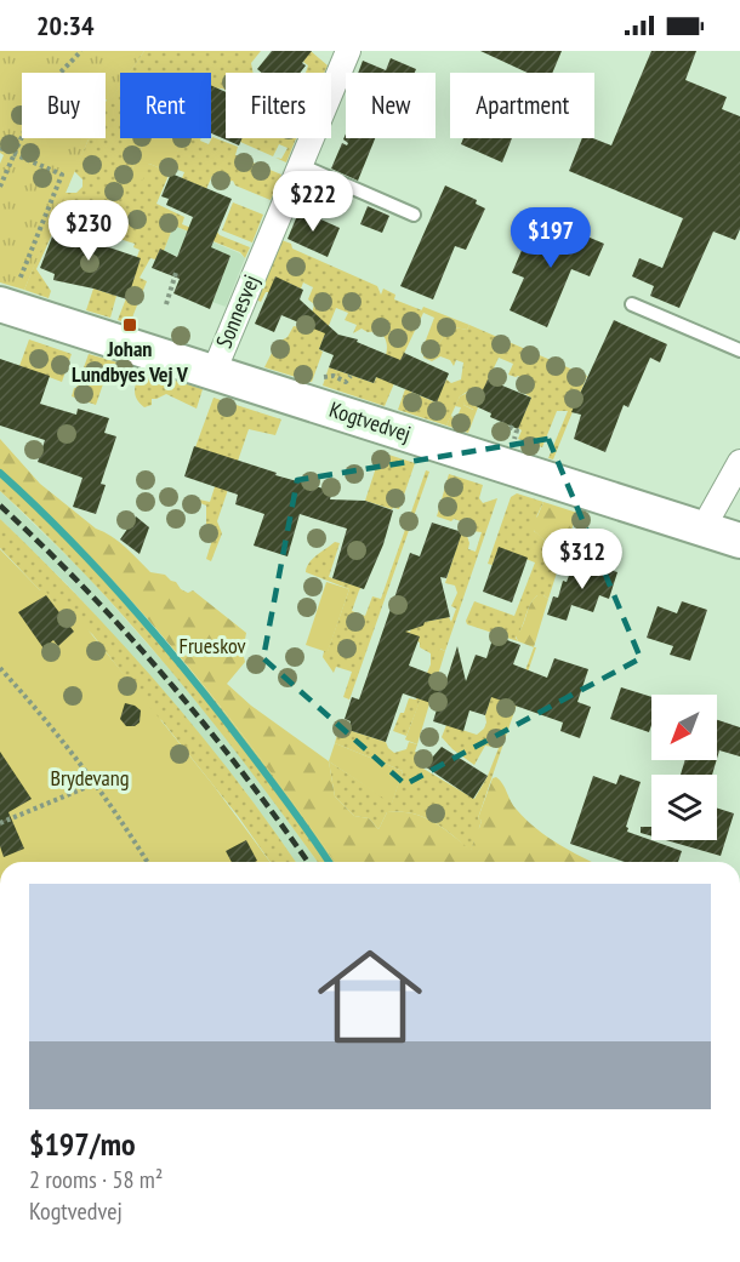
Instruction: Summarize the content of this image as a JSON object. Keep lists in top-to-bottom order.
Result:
{
  "streets": {
    "street": ["Sonnesvej", "Kogtvedvej"]
  },
  "crossings": [
    ["Sonnesvej", "Kogtvedvej"]
  ],
  "parks": ["Frueskov", "Brydevang"],
  "places": {
    "transit": ["Johan Lundbyes Vej V"]
  },
  "north": "bottom left",
  "page": {
    "status": "20:34",
    "chip": [
      "Buy",
      "Rent",
      "Filters",
      "New",
      "Apartment"
    ],
    "price": [
      "$222",
      "$230",
      "$197",
      "$312"
    ],
    "list": [
      {
        "name": "$197/mo",
        "note": "2 rooms · 58 m² · Kogtvedvej"
      }
    ]
  }
}
